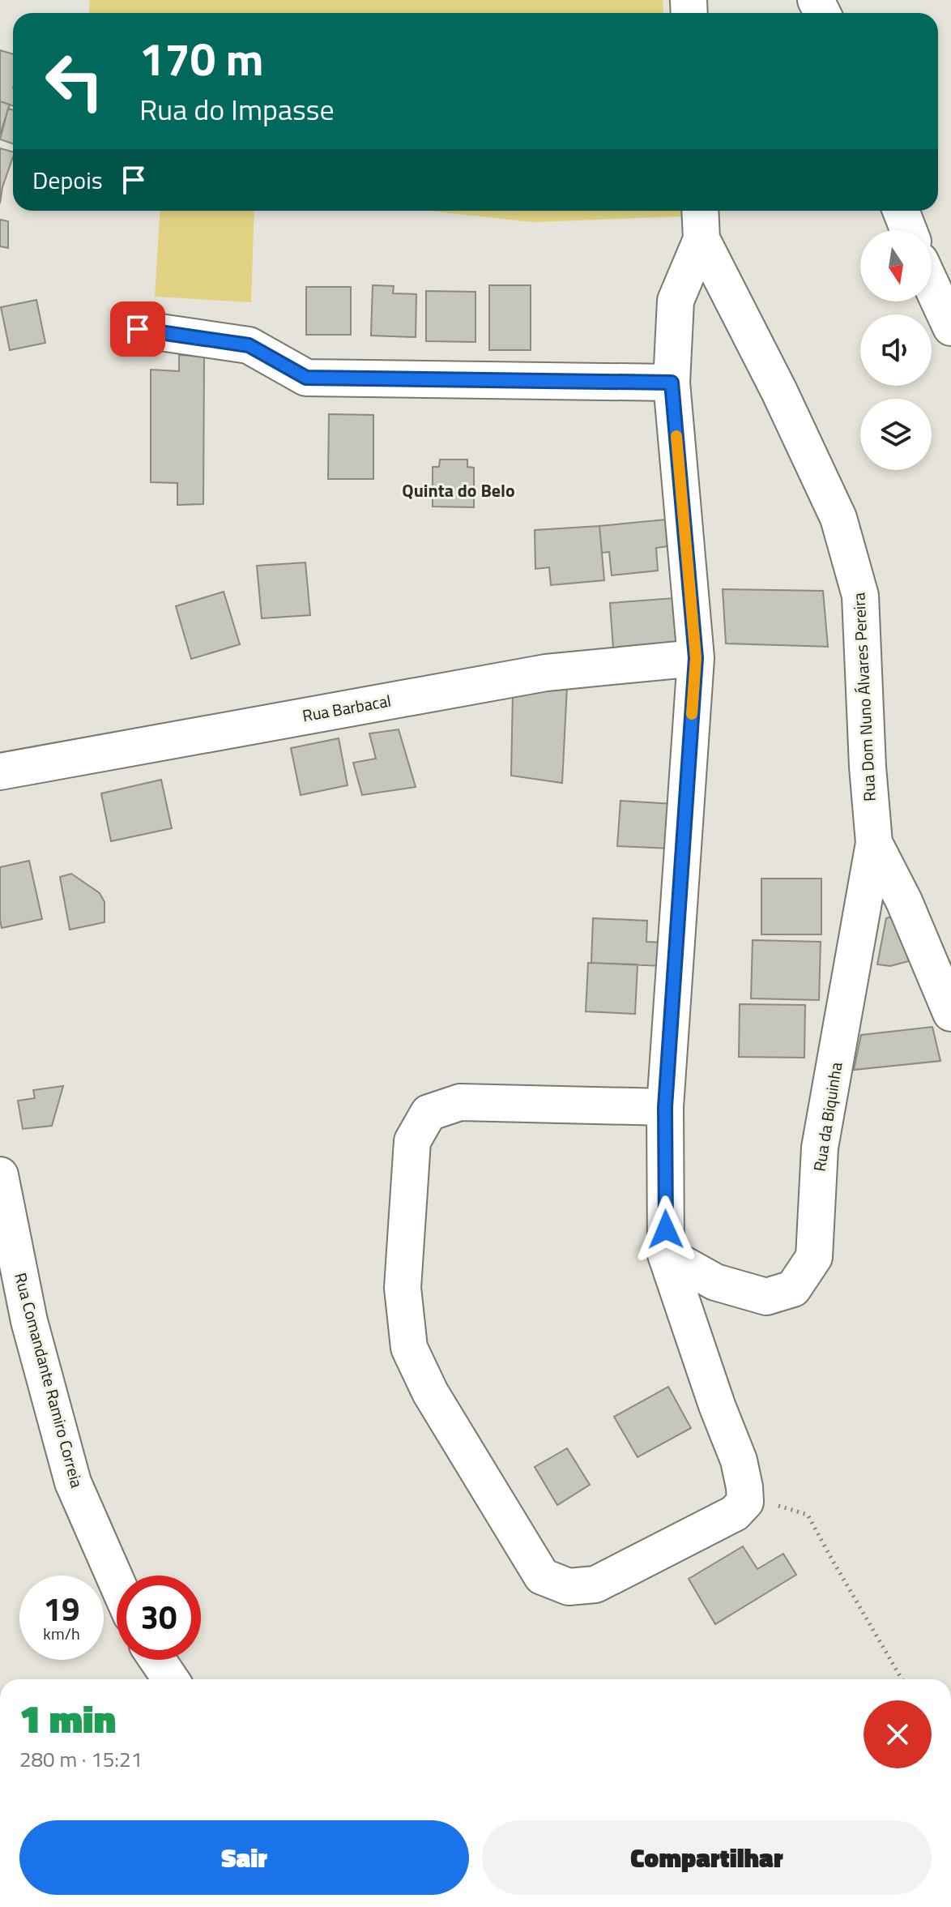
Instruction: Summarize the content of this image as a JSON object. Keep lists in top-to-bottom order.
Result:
{
  "streets": {
    "street": [
      "Rua Dom Nuno Álvares Pereira",
      "Rua Barbacal",
      "Rua da Biquinha",
      "Rua Comandante Ramiro Correia"
    ]
  },
  "crossings": [
    ["Rua Dom Nuno Álvares Pereira", "Rua da Biquinha"]
  ],
  "districts": ["Quinta do Belo"],
  "north": "bottom",
  "page": {
    "turn": ["170 m", "Rua do Impasse"],
    "then": "Depois",
    "speed": "19 km/h",
    "limit": "30",
    "heading": ["1 min", "280 m · 15:21"],
    "buttons": ["Sair", "Compartilhar"]
  }
}
